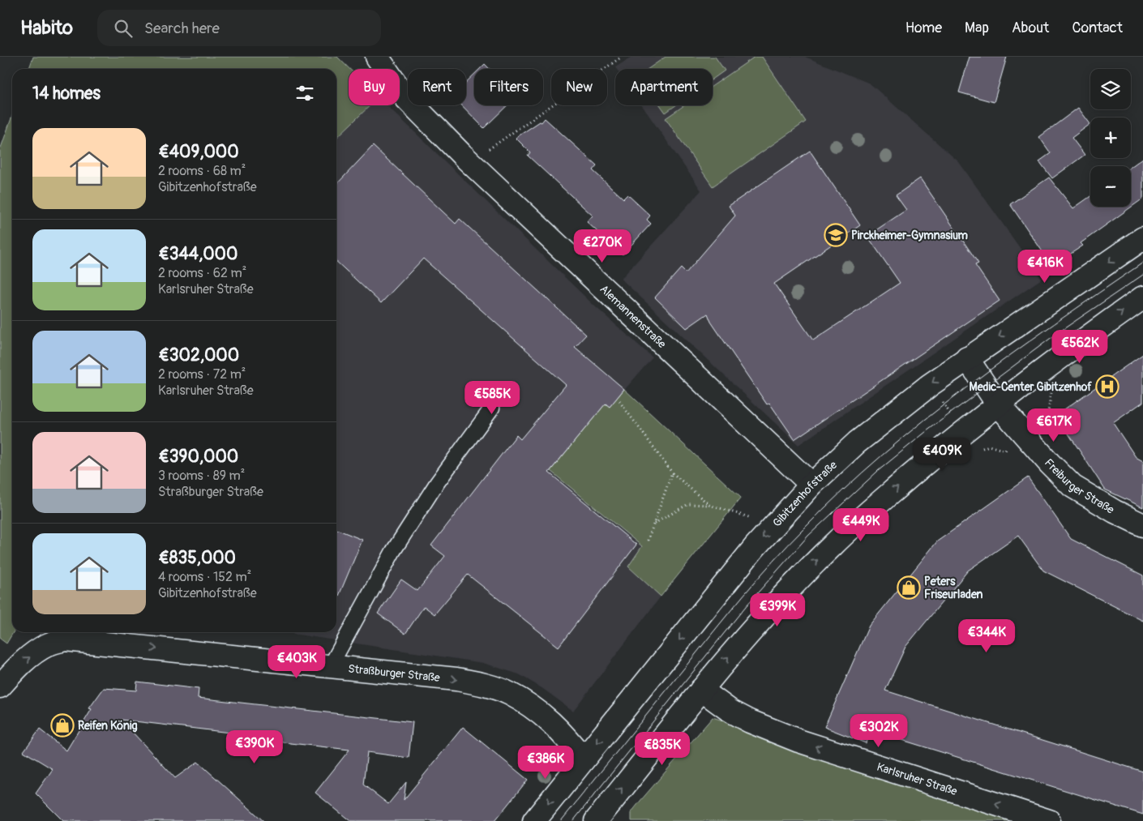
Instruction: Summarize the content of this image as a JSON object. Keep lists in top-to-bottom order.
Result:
{
  "streets": {
    "street": [
      "Alemannenstraße",
      "Freiburger Straße",
      "Gibitzenhofstraße",
      "Straßburger Straße",
      "Karlsruher Straße"
    ]
  },
  "crossings": [
    ["Alemannenstraße", "Gibitzenhofstraße"],
    ["Freiburger Straße", "Gibitzenhofstraße"],
    ["Gibitzenhofstraße", "Straßburger Straße"]
  ],
  "one_way": ["Straßburger Straße", "Karlsruher Straße"],
  "places": {
    "school or university": ["Pirckheimer-Gymnasium"],
    "hospital": ["Medic-Center Gibitzenhof"],
    "shop": ["Peters Friseurladen", "Reifen König"]
  },
  "page": {
    "header": "Habito",
    "search": "Search here",
    "nav": [
      "Home",
      "Map",
      "About",
      "Contact"
    ],
    "map_buttons": ["+", "−"],
    "chip": [
      "Buy",
      "Rent",
      "Filters",
      "New",
      "Apartment"
    ],
    "heading": "14 homes",
    "list": [
      {
        "name": "€409,000",
        "note": "2 rooms · 68 m² · Gibitzenhofstraße"
      },
      {
        "name": "€344,000",
        "note": "2 rooms · 62 m² · Karlsruher Straße"
      },
      {
        "name": "€302,000",
        "note": "2 rooms · 72 m² · Karlsruher Straße"
      },
      {
        "name": "€390,000",
        "note": "3 rooms · 89 m² · Straßburger Straße"
      },
      {
        "name": "€835,000",
        "note": "4 rooms · 152 m² · Gibitzenhofstraße"
      }
    ],
    "price": [
      "€270K",
      "€416K",
      "€562K",
      "€585K",
      "€617K",
      "€409K",
      "€449K",
      "€399K",
      "€344K",
      "€403K",
      "€302K",
      "€390K",
      "€835K",
      "€386K"
    ]
  }
}
